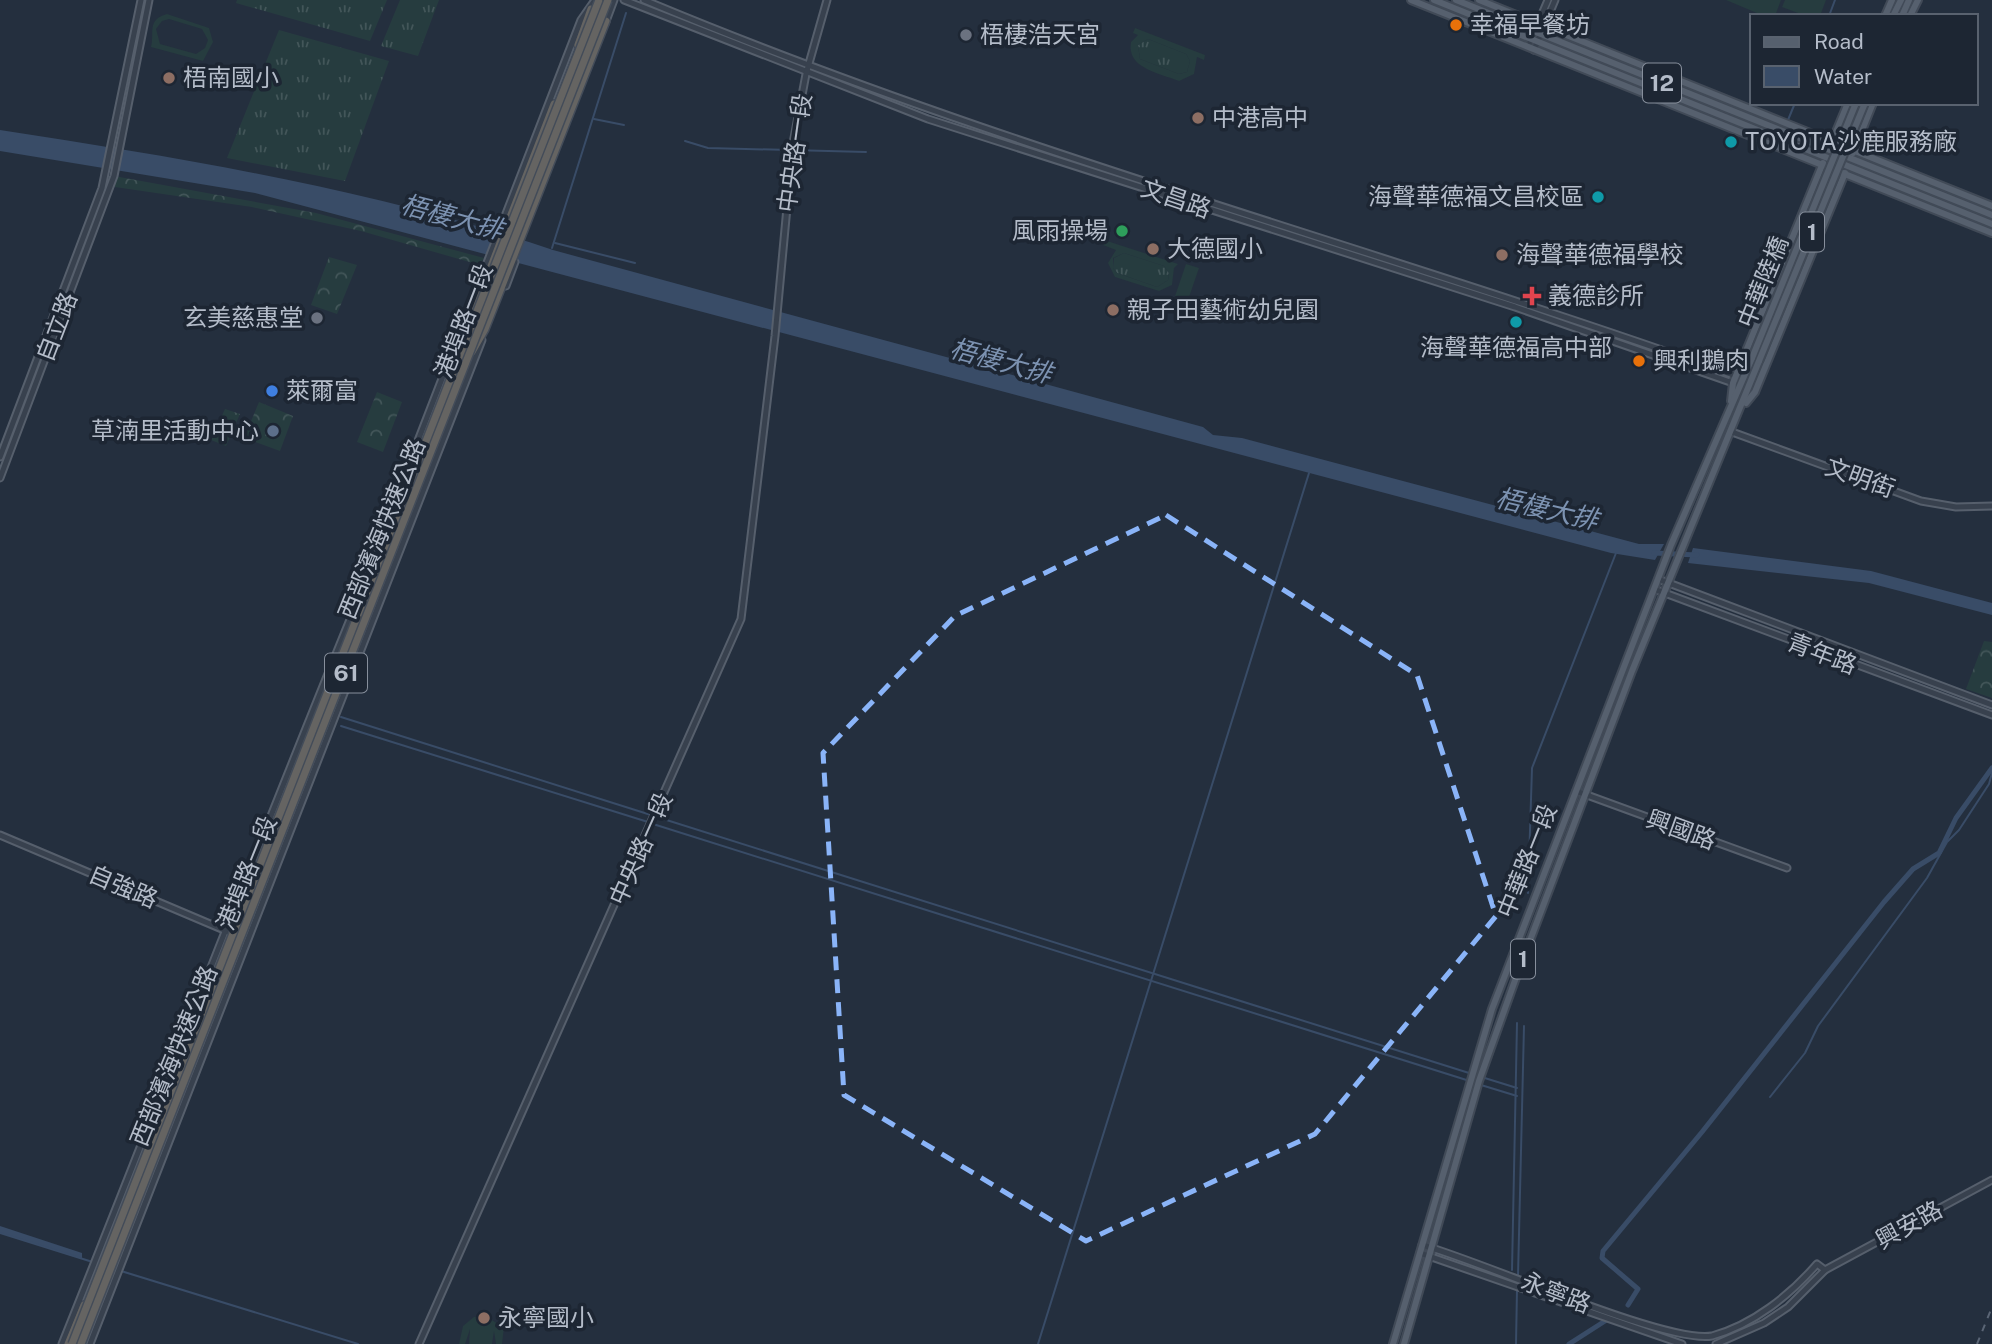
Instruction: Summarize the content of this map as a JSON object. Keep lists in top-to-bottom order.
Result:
{
  "streets": {
    "highway": ["西部濱海快速公路", "61"],
    "main road": [
      "12",
      "1",
      "中華陸橋",
      "中華路一段"
    ],
    "street": [
      "中央路一段",
      "文昌路",
      "港埠路一段",
      "自立路",
      "文明街",
      "青年路",
      "興國路",
      "自強路",
      "興安路",
      "永寧路"
    ]
  },
  "crossings": [
    ["12", "1"],
    ["12", "中華路一段"],
    ["中央路一段", "文昌路"],
    ["文昌路", "中華路一段"],
    ["1", "中華路一段"],
    ["中華陸橋", "中華路一段"],
    ["港埠路一段", "西部濱海快速公路"],
    ["港埠路一段", "自強路"],
    ["文明街", "中華路一段"],
    ["青年路", "中華路一段"],
    ["興國路", "中華路一段"],
    ["中華路一段", "永寧路"]
  ],
  "water": ["梧棲大排"],
  "places": {
    "other": [
      "幸福早餐坊",
      "梧棲浩天宮",
      "梧南國小",
      "中港高中",
      "TOYOTA沙鹿服務廠",
      "海聲華德福文昌校區",
      "風雨操場",
      "大德國小",
      "海聲華德福學校",
      "親子田藝術幼兒園",
      "玄美慈惠堂",
      "海聲華德福高中部",
      "興利鵝肉",
      "萊爾富",
      "草湳里活動中心",
      "永寧國小"
    ],
    "health": ["義德診所"]
  },
  "legend": ["Road", "Water"]
}
